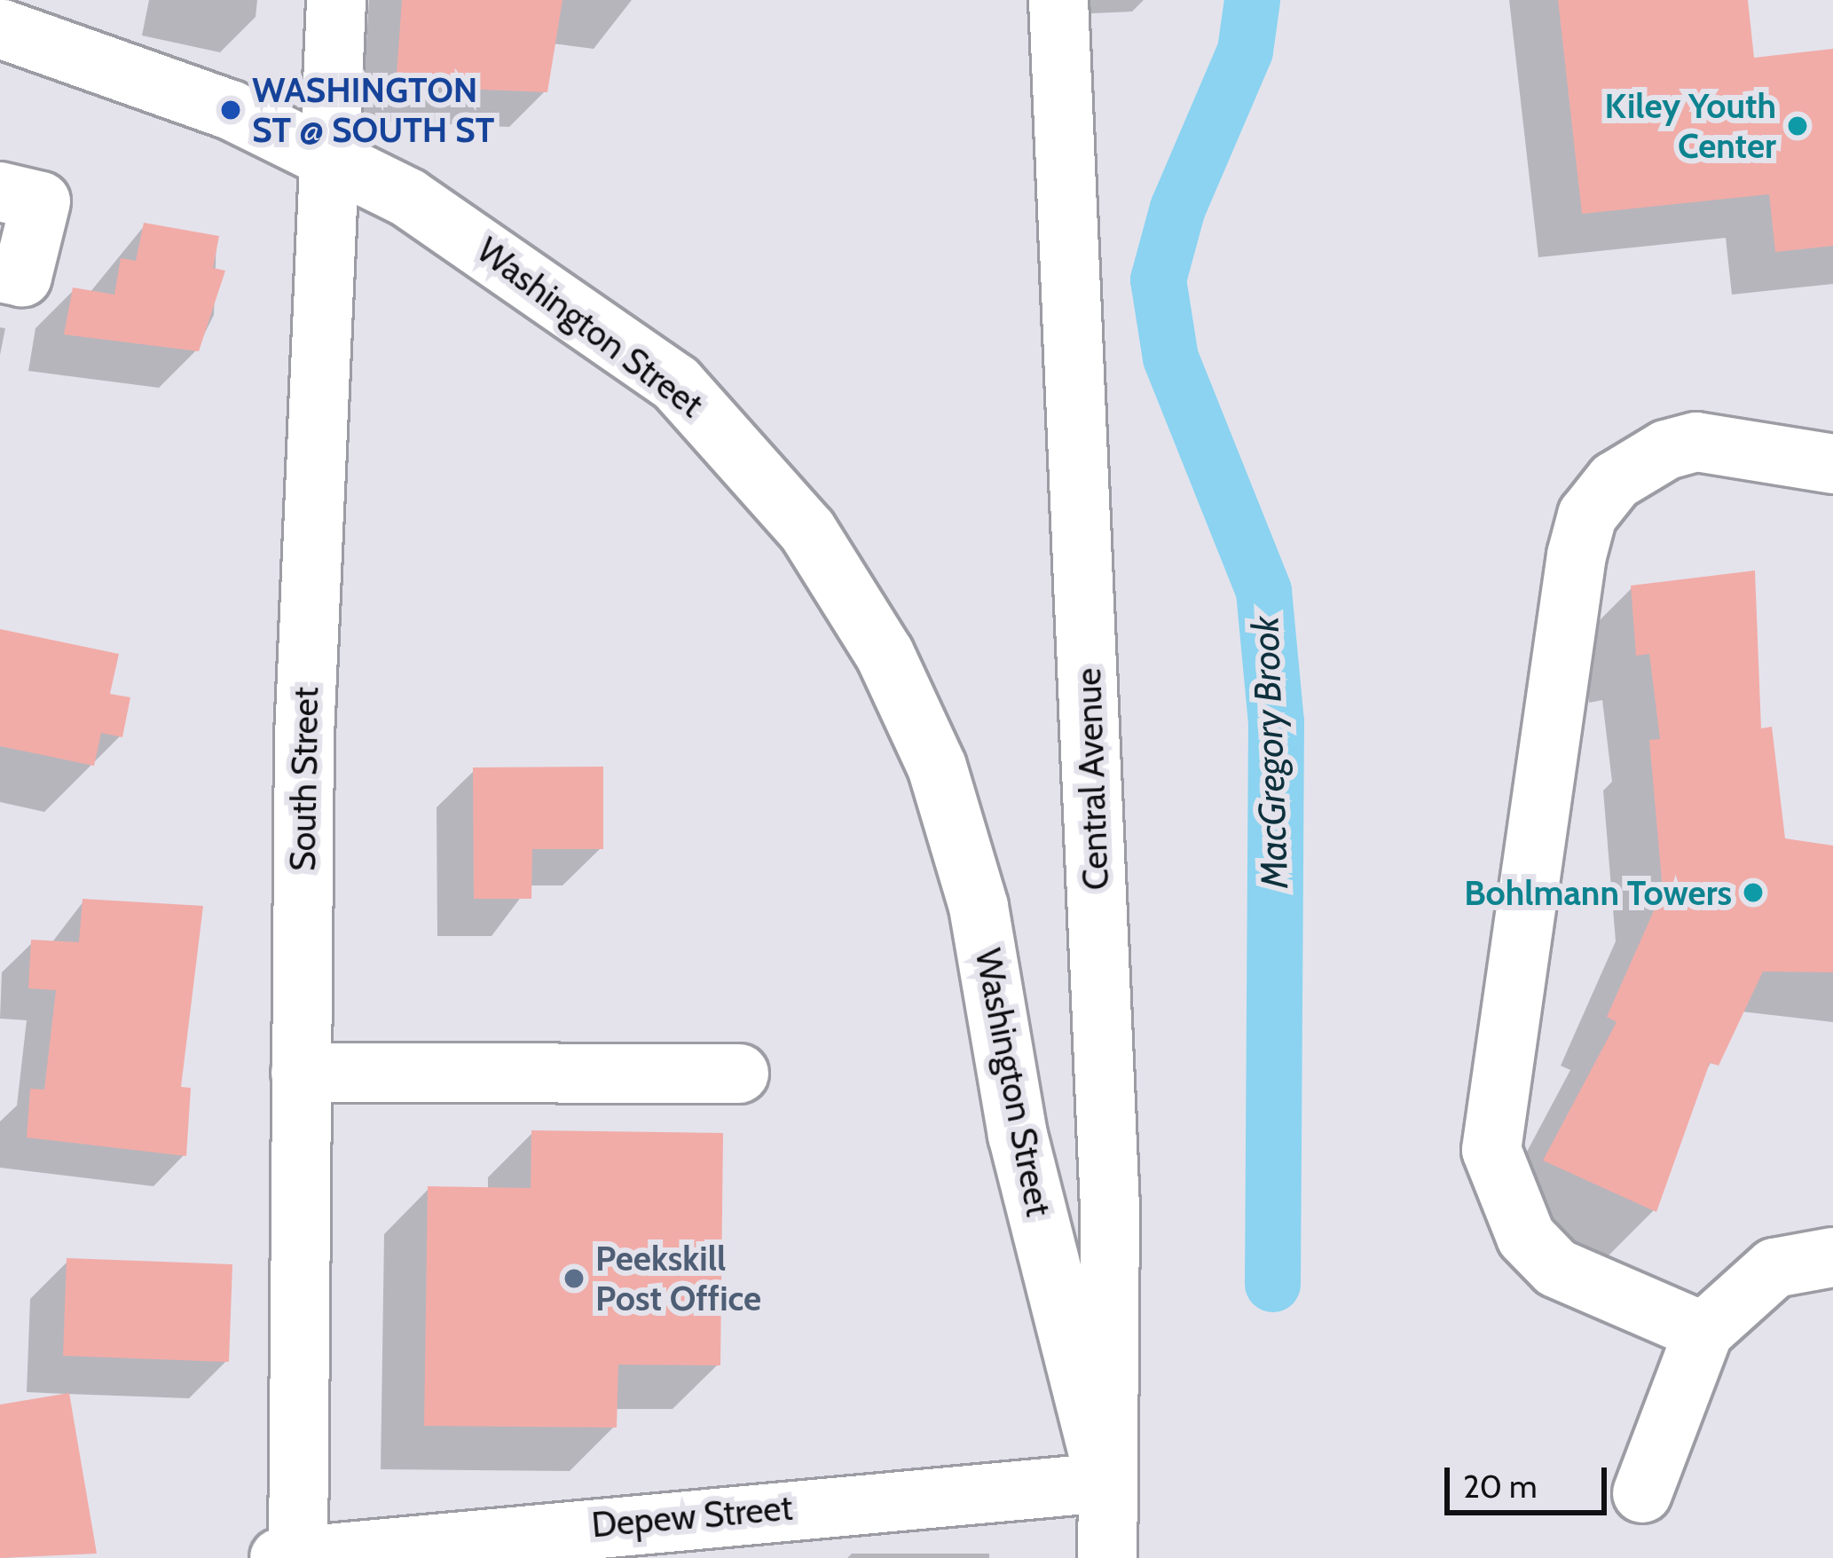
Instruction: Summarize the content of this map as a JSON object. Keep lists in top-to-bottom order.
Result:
{
  "streets": {
    "street": [
      "Washington Street",
      "South Street",
      "Central Avenue",
      "Depew Street"
    ]
  },
  "crossings": [
    ["Washington Street", "South Street"],
    ["Washington Street", "Central Avenue"],
    ["Washington Street", "Depew Street"],
    ["South Street", "Depew Street"],
    ["Central Avenue", "Depew Street"]
  ],
  "water": ["MacGregory Brook"],
  "places": [
    "WASHINGTON ST @ SOUTH ST",
    "Kiley Youth Center",
    "Bohlmann Towers",
    "Peekskill Post Office"
  ],
  "scale_bar": "20 m"
}
